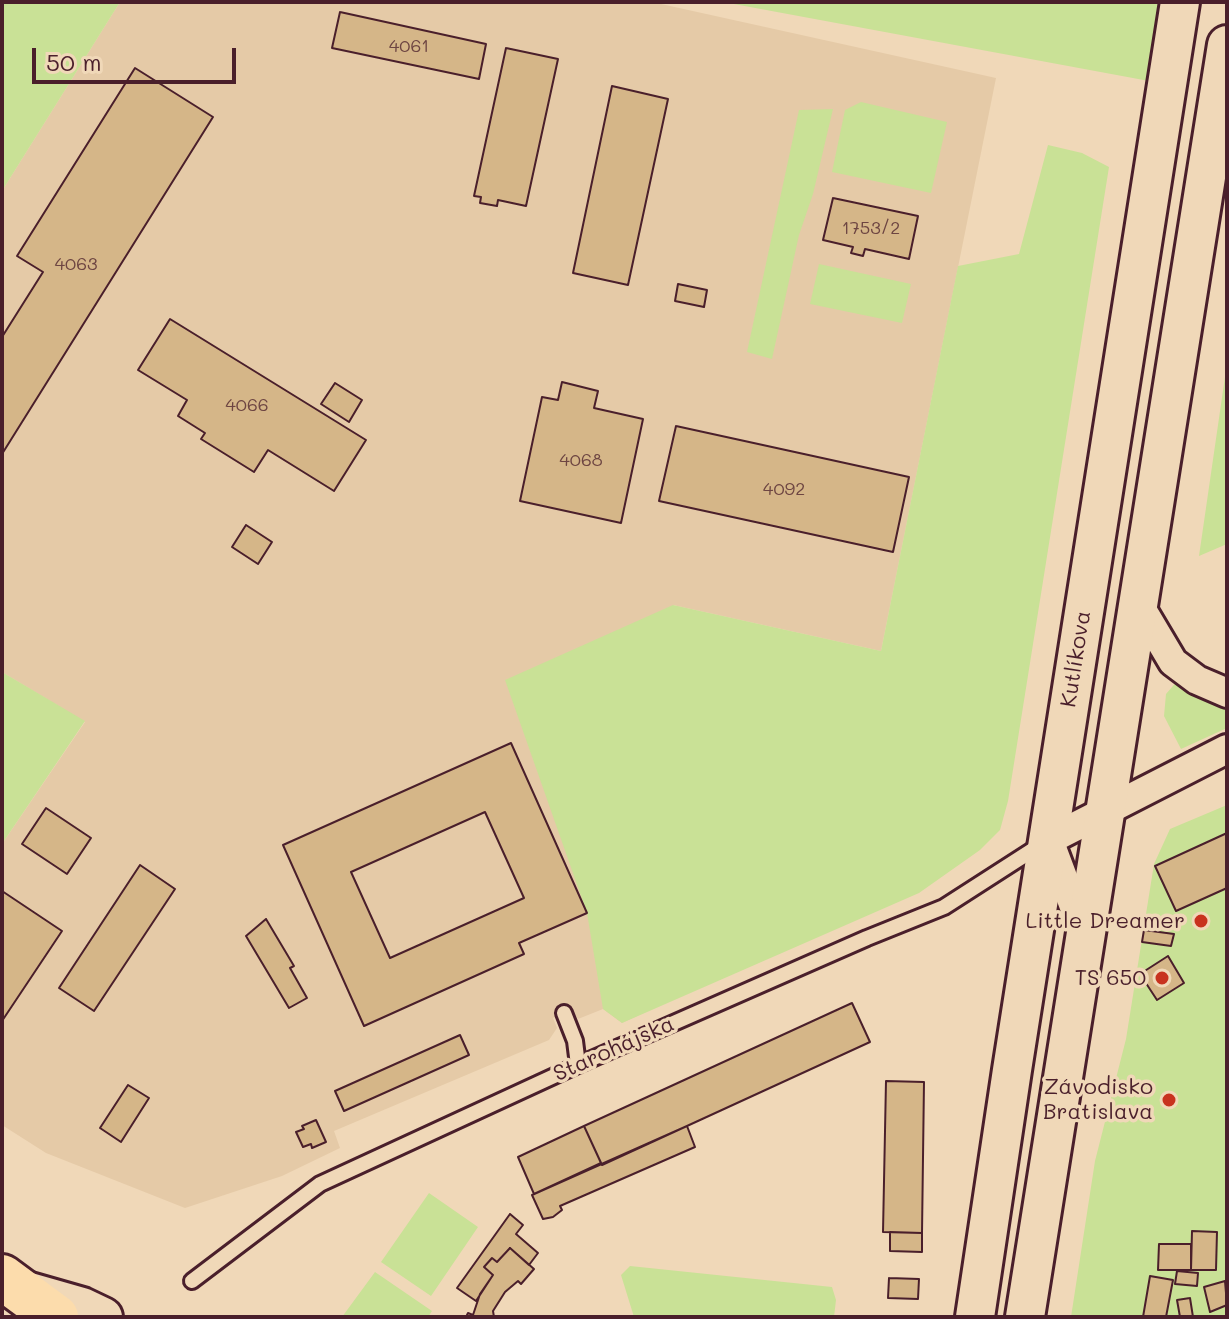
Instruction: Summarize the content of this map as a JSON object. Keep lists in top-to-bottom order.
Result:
{
  "streets": {
    "main road": ["Kutlíkova"],
    "street": ["Starohájska"]
  },
  "crossings": [
    ["Kutlíkova", "Starohájska"]
  ],
  "places": ["Little Dreamer", "TS 650", "Závodisko Bratislava"],
  "house_numbers": [
    "4061",
    "1753/2",
    "4063",
    "4066",
    "4068",
    "4092"
  ],
  "scale_bar": "50 m"
}
